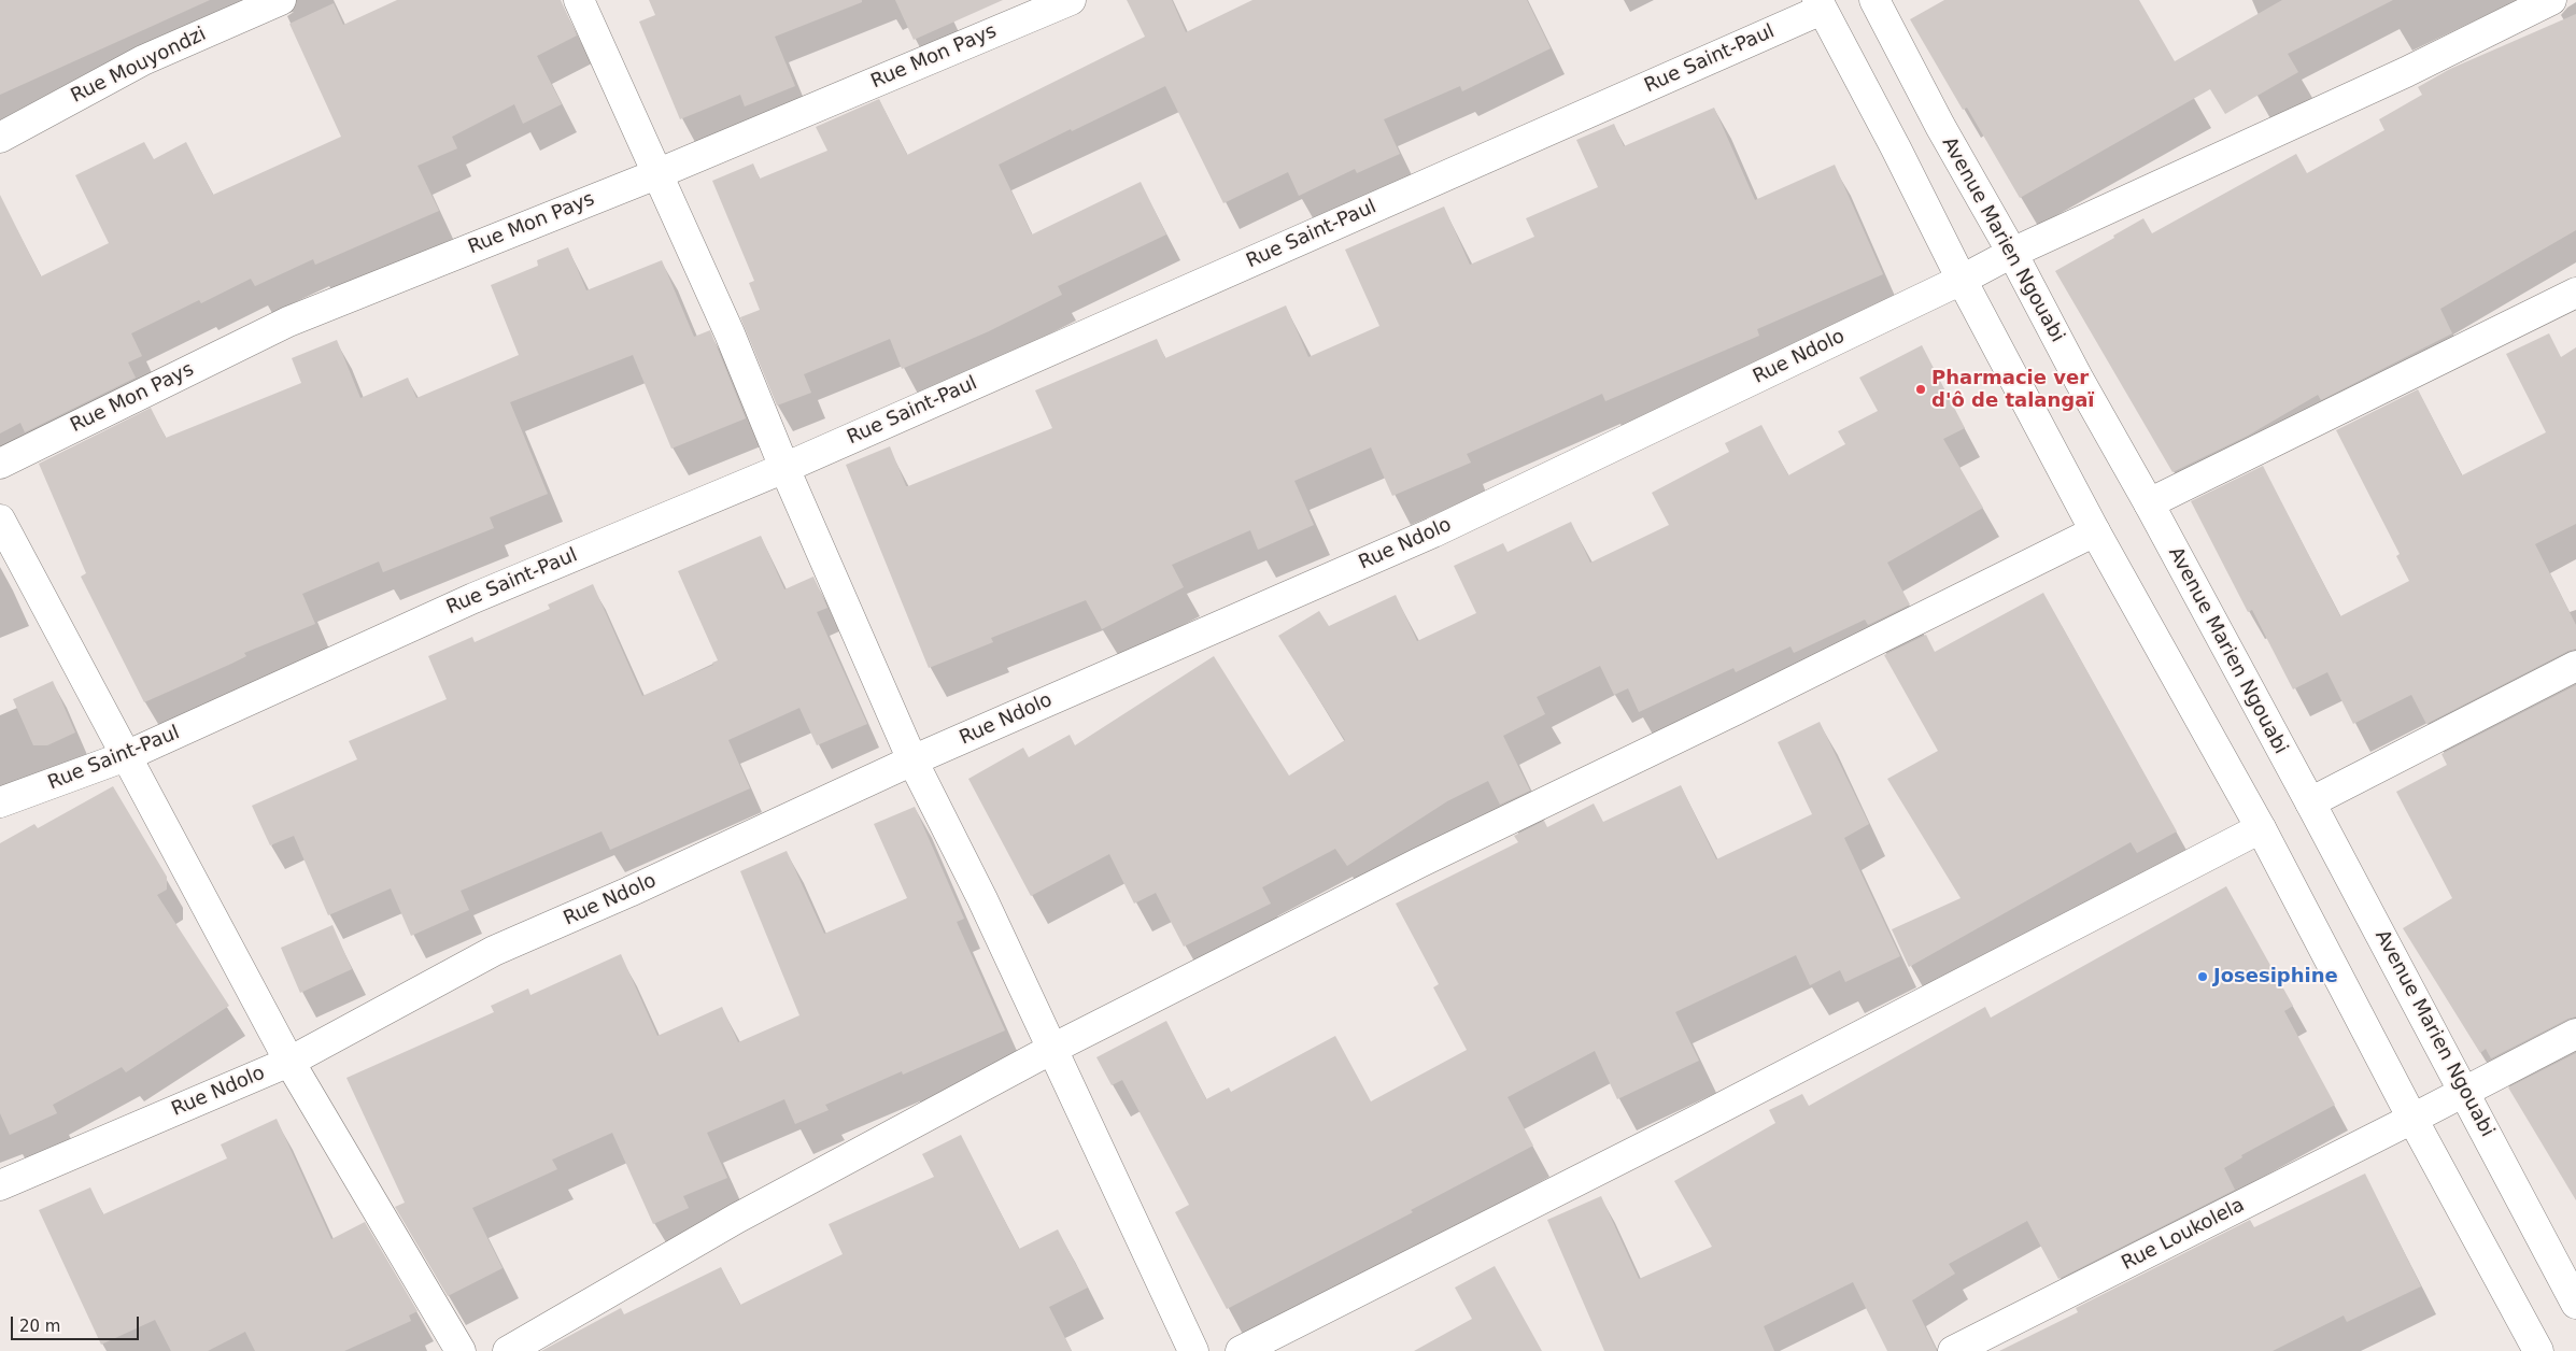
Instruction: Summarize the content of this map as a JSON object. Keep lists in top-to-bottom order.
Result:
{
  "streets": {
    "street": [
      "Rue Mon Pays",
      "Rue Saint-Paul",
      "Rue Mouyondzi",
      "Avenue Marien Ngouabi",
      "Rue Ndolo",
      "Rue Loukolela"
    ]
  },
  "crossings": [
    ["Avenue Marien Ngouabi", "Rue Ndolo"],
    ["Avenue Marien Ngouabi", "Rue Loukolela"]
  ],
  "places": ["Pharmacie ver d'ô de talangaï", "Josesiphine"],
  "scale_bar": "20 m"
}
